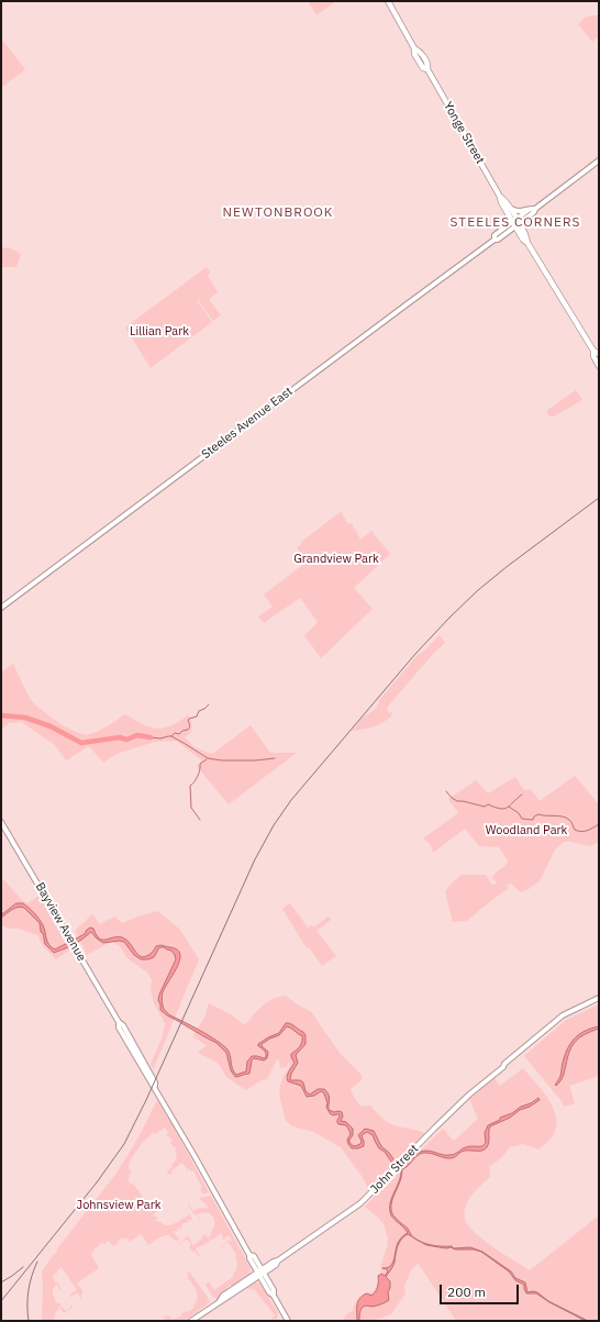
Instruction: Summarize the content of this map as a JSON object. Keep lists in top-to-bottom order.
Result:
{
  "streets": {
    "main road": [
      "Yonge Street",
      "Steeles Avenue East",
      "Bayview Avenue",
      "John Street"
    ]
  },
  "crossings": [
    ["Yonge Street", "Steeles Avenue East"],
    ["Bayview Avenue", "John Street"]
  ],
  "districts": ["NEWTONBROOK", "STEELES CORNERS"],
  "parks": [
    "Lillian Park",
    "Grandview Park",
    "Woodland Park",
    "Johnsview Park"
  ],
  "scale_bar": "200 m"
}
